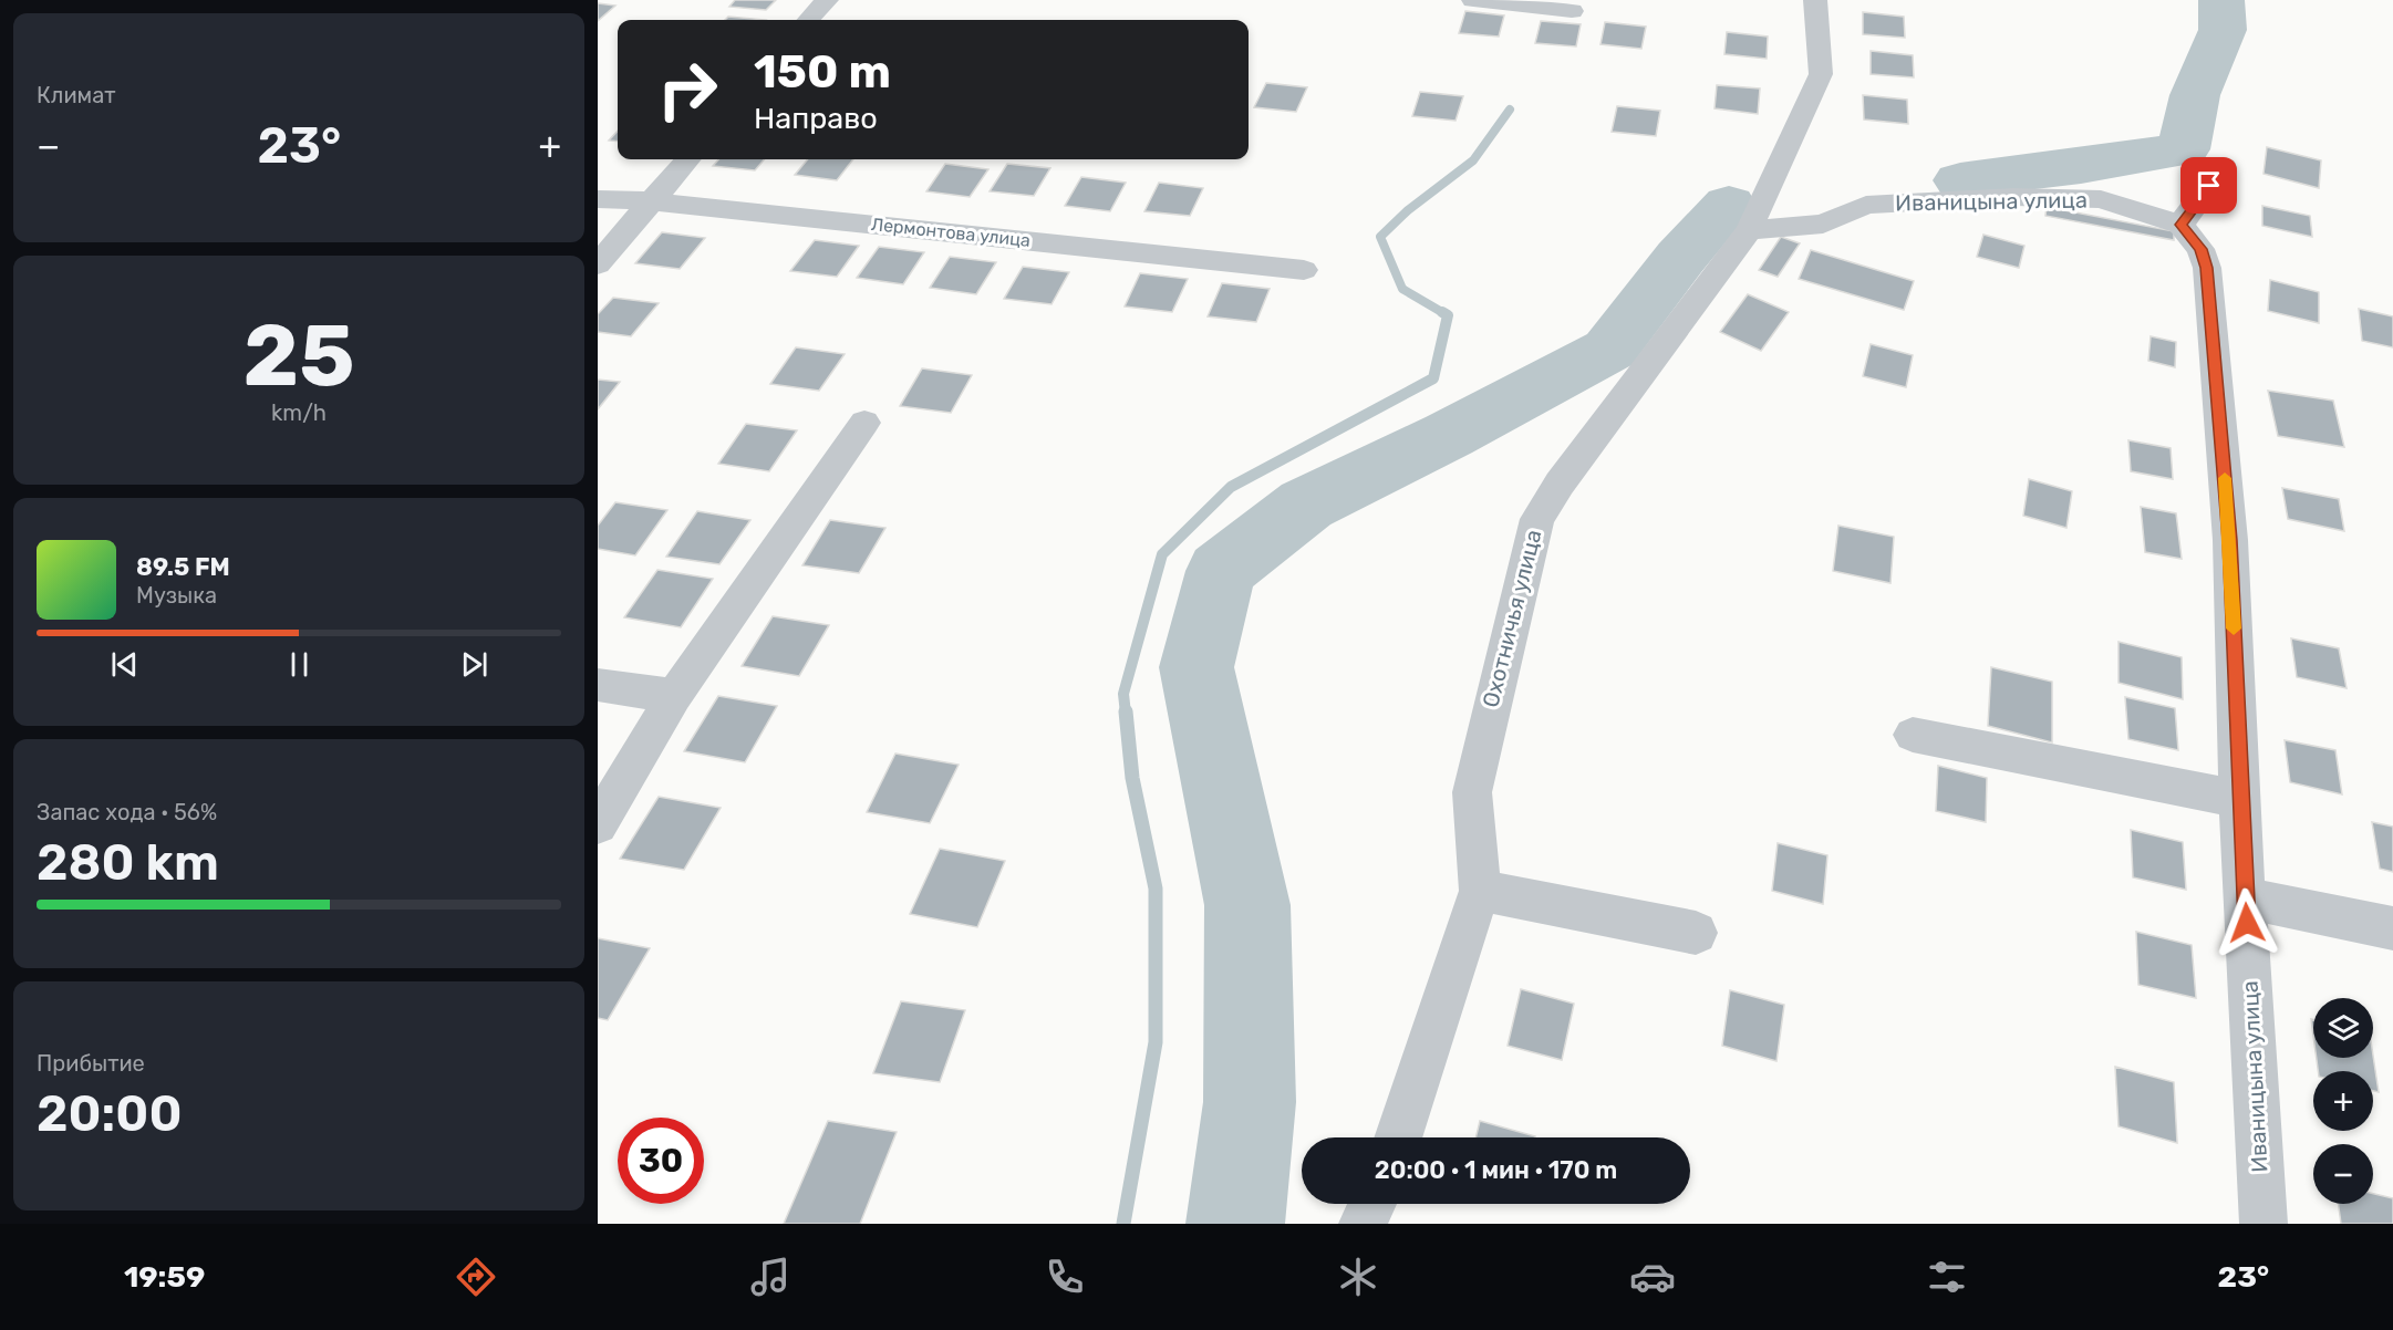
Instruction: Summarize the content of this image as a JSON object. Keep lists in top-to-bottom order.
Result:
{
  "streets": {
    "street": ["Иваницына улица", "Лермонтова улица", "Охотничья улица"]
  },
  "crossings": [
    ["Иваницына улица", "Охотничья улица"]
  ],
  "page": {
    "tile": [
      "Климат",
      ["25", "km/h"],
      ["Запас хода · 56%", "280 km"],
      ["Прибытие", "20:00"]
    ],
    "turn": ["150 m", "Направо"],
    "heat": ["−", "23°", "+"],
    "song": ["89.5 FM", "Музыка"],
    "map_buttons": ["+", "−"],
    "limit": "30",
    "trip": "20:00 · 1 мин · 170 m",
    "tabs": ["19:59", "23°"]
  }
}
